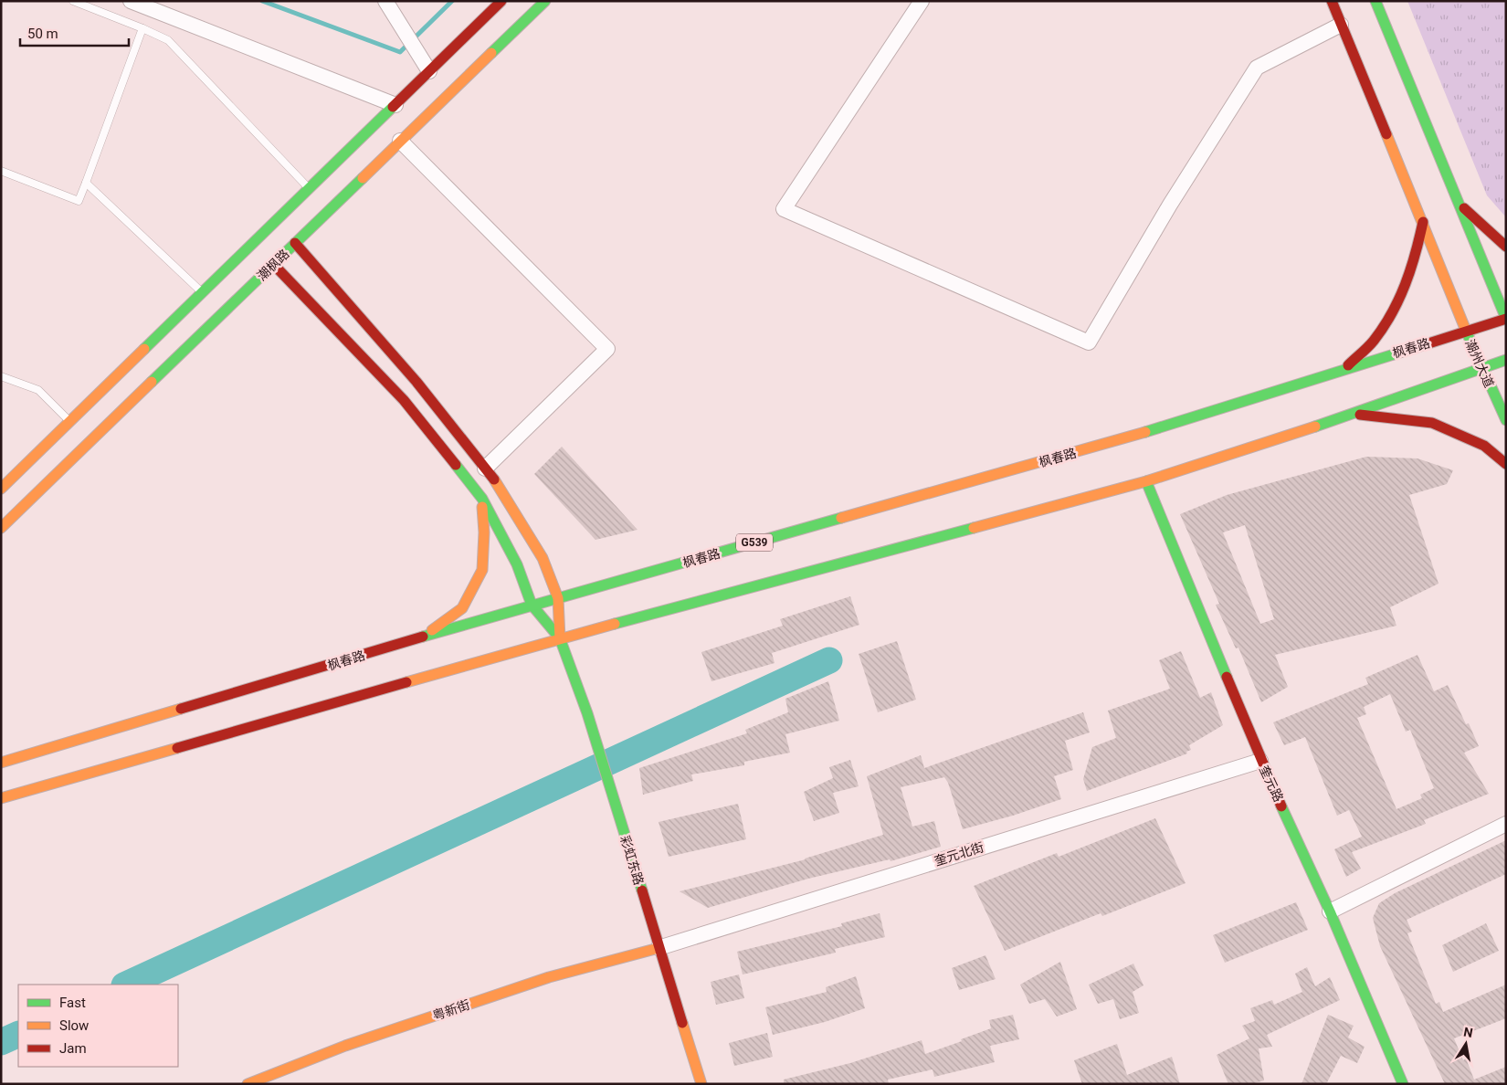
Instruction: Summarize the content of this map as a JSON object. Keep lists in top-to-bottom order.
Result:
{
  "streets": {
    "main road": [
      "潮枫路",
      "枫春路",
      "潮州大道",
      "G539",
      "奎元路",
      "彩虹东路",
      "粤新街"
    ],
    "street": ["奎元北街"]
  },
  "crossings": [
    ["枫春路", "潮州大道"],
    ["奎元路", "奎元北街"],
    ["奎元北街", "彩虹东路"],
    ["奎元北街", "粤新街"],
    ["彩虹东路", "粤新街"]
  ],
  "legend": ["Fast", "Slow", "Jam"],
  "scale_bar": "50 m",
  "north": "top"
}
